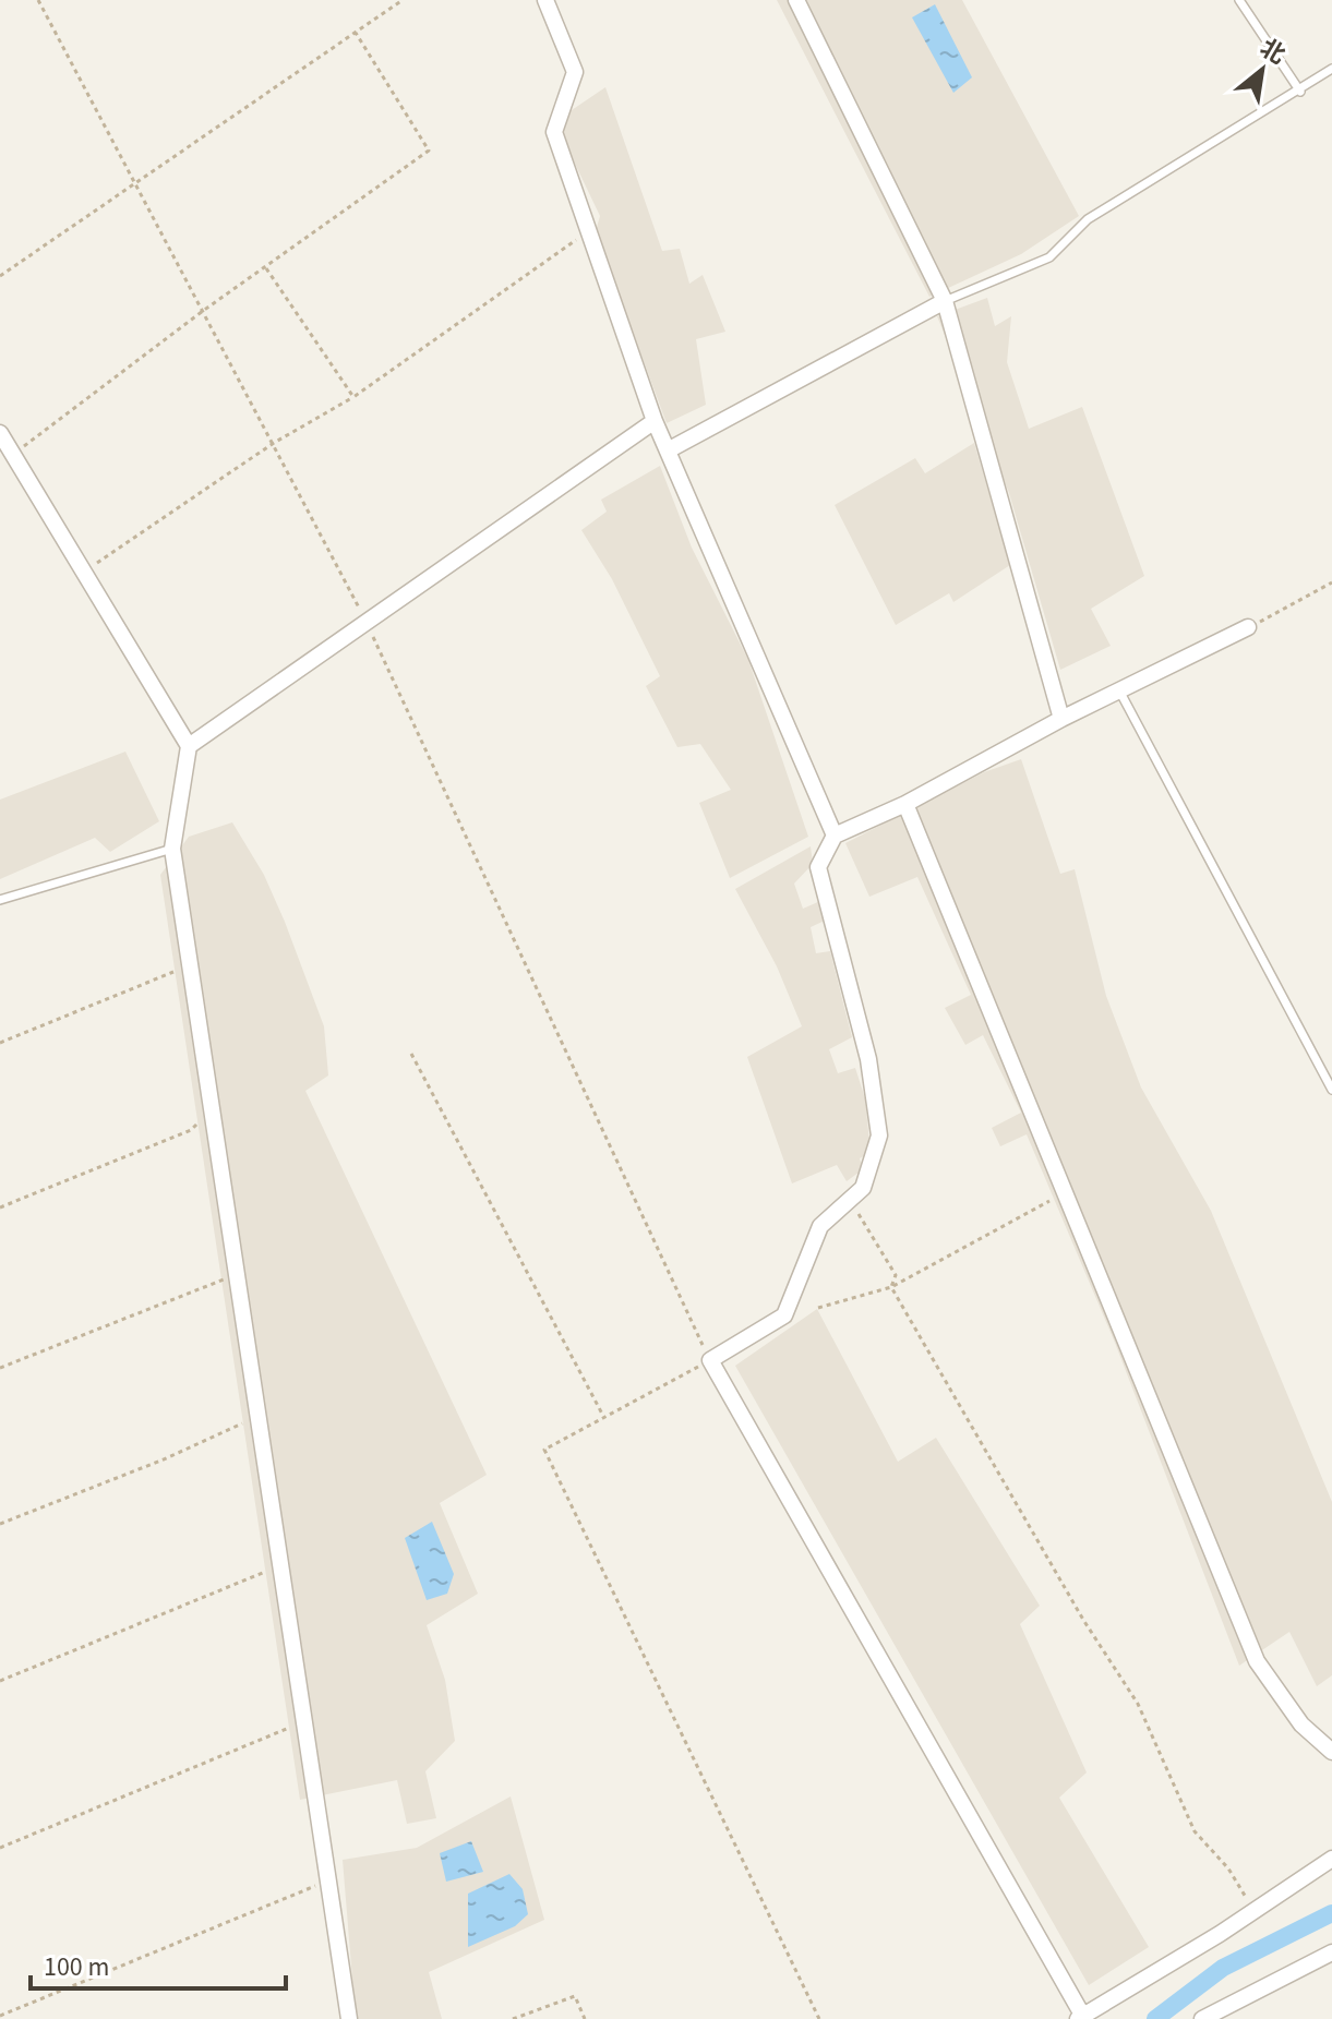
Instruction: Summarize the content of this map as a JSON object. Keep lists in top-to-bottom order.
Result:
{
  "scale_bar": "100 m",
  "north": "top right"
}
